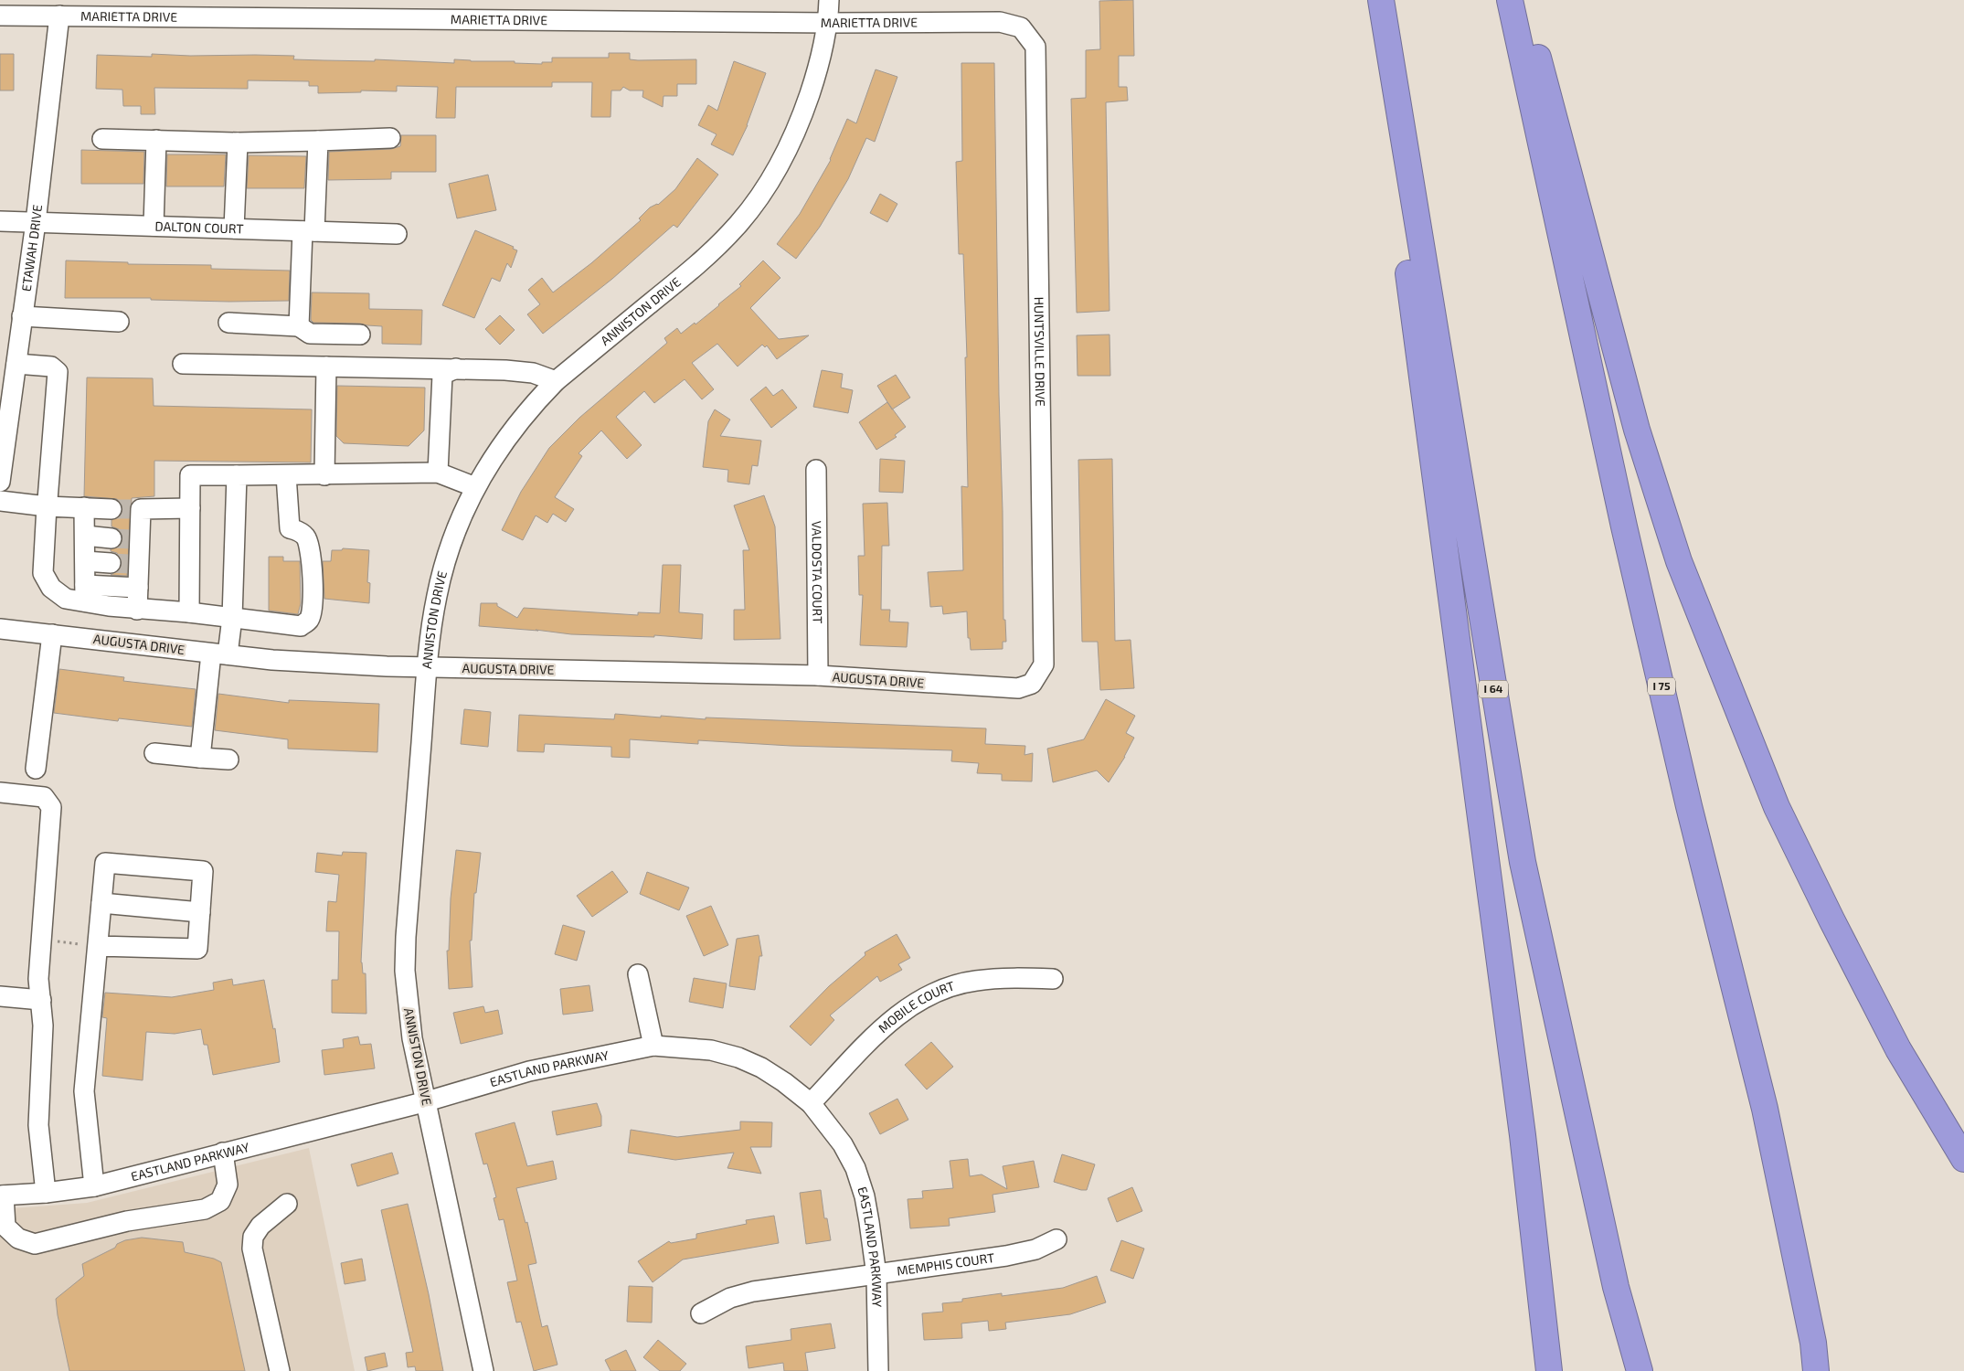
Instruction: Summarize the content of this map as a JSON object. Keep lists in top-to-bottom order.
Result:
{
  "streets": {
    "highway": ["I 75", "I 64"],
    "street": [
      "MARIETTA DRIVE",
      "DALTON COURT",
      "ETAWAH DRIVE",
      "ANNISTON DRIVE",
      "HUNTSVILLE DRIVE",
      "VALDOSTA COURT",
      "AUGUSTA DRIVE",
      "MOBILE COURT",
      "EASTLAND PARKWAY",
      "MEMPHIS COURT"
    ]
  },
  "crossings": [
    ["MARIETTA DRIVE", "ETAWAH DRIVE"],
    ["MARIETTA DRIVE", "ANNISTON DRIVE"],
    ["MARIETTA DRIVE", "HUNTSVILLE DRIVE"],
    ["DALTON COURT", "ETAWAH DRIVE"],
    ["ANNISTON DRIVE", "AUGUSTA DRIVE"],
    ["ANNISTON DRIVE", "EASTLAND PARKWAY"],
    ["HUNTSVILLE DRIVE", "AUGUSTA DRIVE"],
    ["VALDOSTA COURT", "AUGUSTA DRIVE"],
    ["MOBILE COURT", "EASTLAND PARKWAY"],
    ["EASTLAND PARKWAY", "MEMPHIS COURT"]
  ]
}
